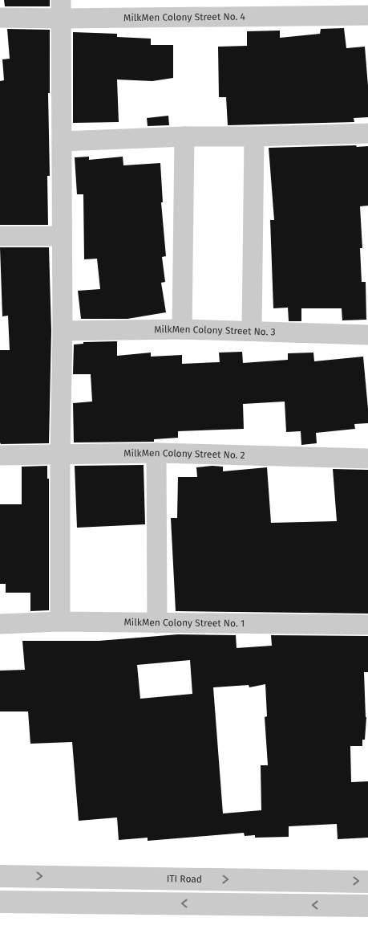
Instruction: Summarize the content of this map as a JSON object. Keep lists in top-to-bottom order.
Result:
{
  "streets": {
    "street": [
      "MilkMen Colony Street No. 4",
      "MilkMen Colony Street No. 3",
      "MilkMen Colony Street No. 2",
      "MilkMen Colony Street No. 1",
      "ITI Road"
    ]
  }
}
